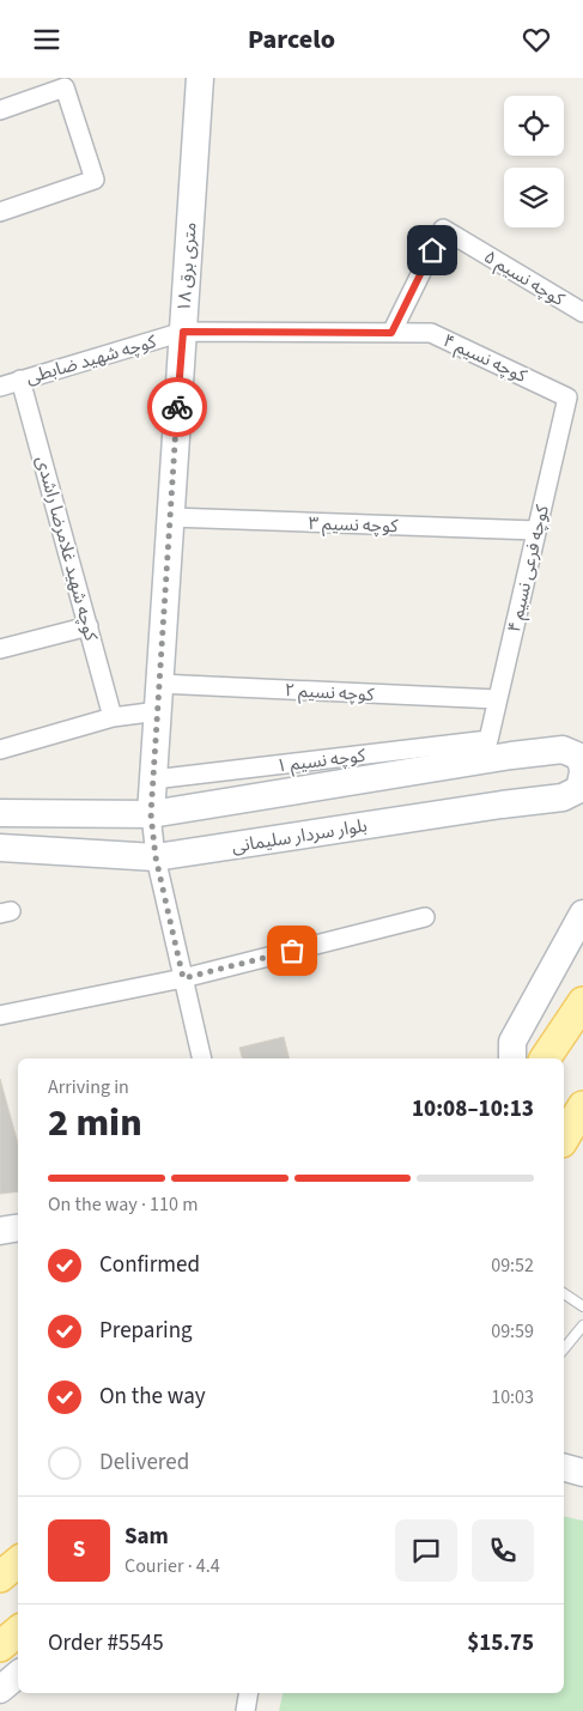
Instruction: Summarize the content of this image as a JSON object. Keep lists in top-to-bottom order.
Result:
{
  "streets": {
    "main road": ["۱۸ متری برق", "بلوار سردار سلیمانی"],
    "street": [
      "کوچه نسیم ۵",
      "کوچه نسیم ۴",
      "کوچه شهید ضابطی",
      "کوچه نسیم ۳",
      "کوچه شهید غلامرضا راشدی",
      "کوچه فرعی نسیم ۴",
      "کوچه نسیم ۲",
      "کوچه نسیم ۱"
    ]
  },
  "crossings": [
    ["۱۸ متری برق", "کوچه نسیم ۴"],
    ["۱۸ متری برق", "کوچه شهید ضابطی"],
    ["۱۸ متری برق", "کوچه نسیم ۳"],
    ["۱۸ متری برق", "کوچه نسیم ۲"],
    ["۱۸ متری برق", "کوچه نسیم ۱"],
    ["۱۸ متری برق", "بلوار سردار سلیمانی"],
    ["کوچه نسیم ۵", "کوچه نسیم ۴"],
    ["کوچه نسیم ۴", "کوچه شهید ضابطی"],
    ["کوچه نسیم ۴", "کوچه فرعی نسیم ۴"],
    ["کوچه شهید ضابطی", "کوچه شهید غلامرضا راشدی"],
    ["کوچه نسیم ۳", "کوچه فرعی نسیم ۴"],
    ["کوچه فرعی نسیم ۴", "کوچه نسیم ۲"],
    ["کوچه فرعی نسیم ۴", "کوچه نسیم ۱"]
  ],
  "page": {
    "header": "Parcelo",
    "heading": ["2 min", "Arriving in", "10:08–10:13"],
    "panel": [
      "Sam",
      "Courier · 4.4",
      "Order #5545",
      "$15.75"
    ],
    "bar": "On the way · 110 m",
    "list": [
      ["Confirmed", "09:52"],
      ["Preparing", "09:59"],
      ["On the way", "10:03"],
      "Delivered"
    ],
    "round": "S"
  }
}
